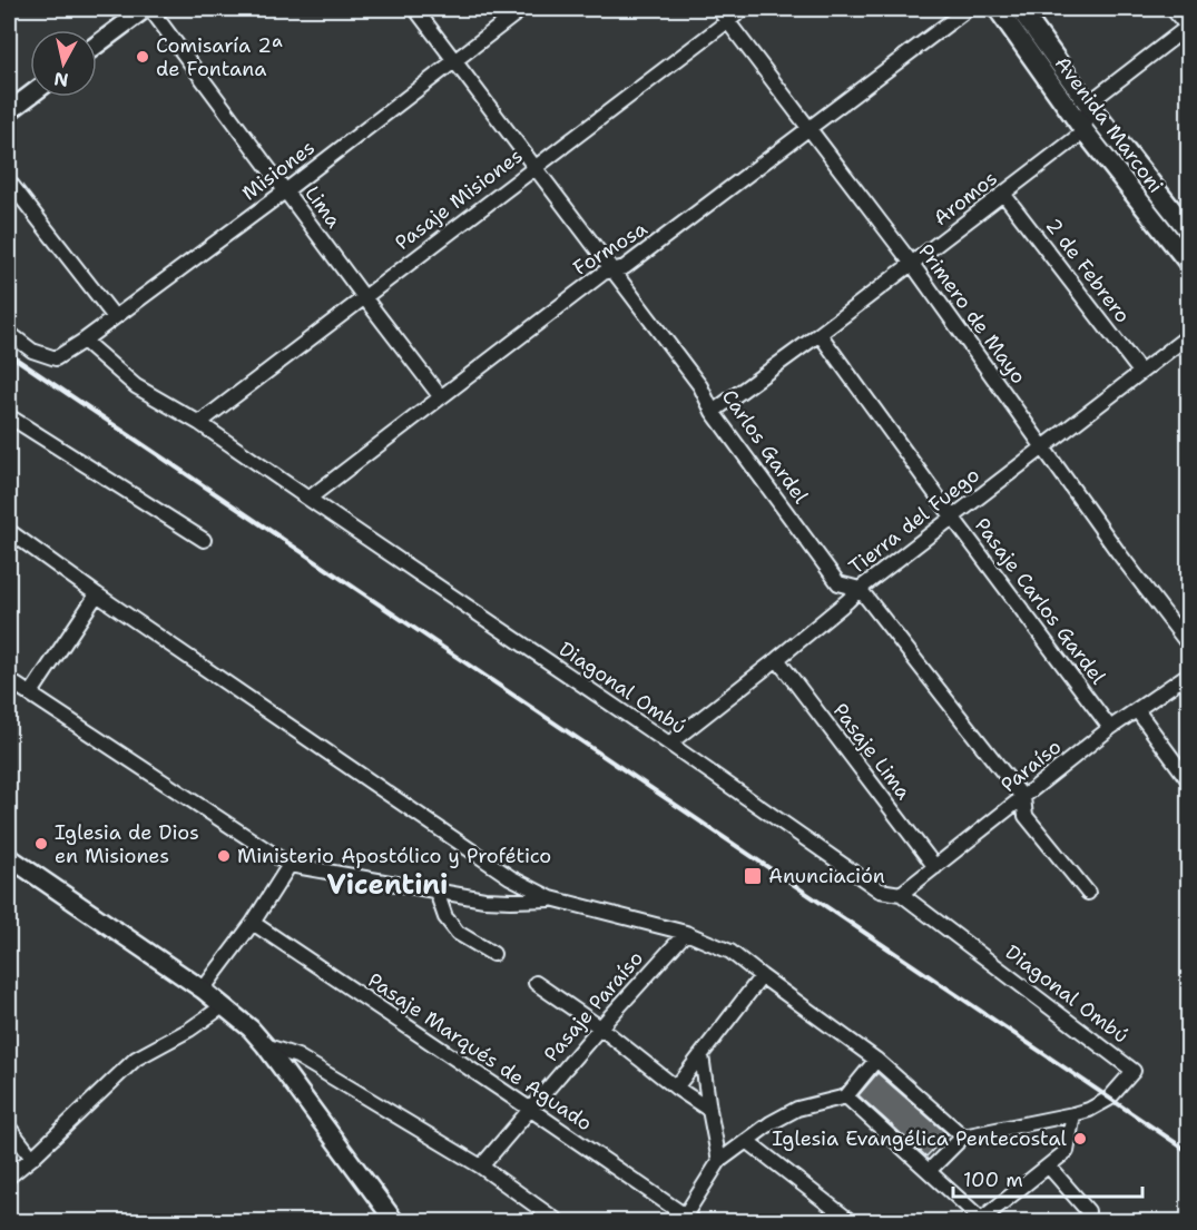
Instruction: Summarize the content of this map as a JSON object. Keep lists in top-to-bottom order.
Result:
{
  "streets": {
    "main road": ["Avenida Marconi"],
    "street": [
      "Misiones",
      "Aromos",
      "Pasaje Misiones",
      "Lima",
      "Formosa",
      "2 de Febrero",
      "Primero de Mayo",
      "Carlos Gardel",
      "Tierra del Fuego",
      "Pasaje Carlos Gardel",
      "Diagonal Ombú",
      "Pasaje Lima",
      "Paraíso",
      "Pasaje Paraíso",
      "Pasaje Marqués de Aguado"
    ]
  },
  "crossings": [
    ["Avenida Marconi", "Aromos"],
    ["Misiones", "Lima"],
    ["Misiones", "Carlos Gardel"],
    ["Misiones", "Diagonal Ombú"],
    ["Aromos", "2 de Febrero"],
    ["Aromos", "Primero de Mayo"],
    ["Aromos", "Carlos Gardel"],
    ["Aromos", "Pasaje Carlos Gardel"],
    ["Pasaje Misiones", "Lima"],
    ["Pasaje Misiones", "Primero de Mayo"],
    ["Pasaje Misiones", "Carlos Gardel"],
    ["Pasaje Misiones", "Diagonal Ombú"],
    ["Lima", "Formosa"],
    ["Formosa", "Primero de Mayo"],
    ["Formosa", "Carlos Gardel"],
    ["Formosa", "Diagonal Ombú"],
    ["2 de Febrero", "Tierra del Fuego"],
    ["Primero de Mayo", "Tierra del Fuego"],
    ["Carlos Gardel", "Tierra del Fuego"],
    ["Carlos Gardel", "Paraíso"],
    ["Tierra del Fuego", "Pasaje Carlos Gardel"],
    ["Tierra del Fuego", "Diagonal Ombú"],
    ["Tierra del Fuego", "Pasaje Lima"],
    ["Pasaje Carlos Gardel", "Paraíso"],
    ["Diagonal Ombú", "Paraíso"],
    ["Pasaje Lima", "Paraíso"],
    ["Pasaje Paraíso", "Pasaje Marqués de Aguado"]
  ],
  "districts": ["Vicentini"],
  "places": {
    "other": [
      "Comisaría 2ª de Fontana",
      "Iglesia de Dios en Misiones",
      "Ministerio Apostólico y Profético",
      "Iglesia Evangélica Pentecostal"
    ],
    "transit": ["Anunciación"]
  },
  "scale_bar": "100 m",
  "north": "bottom"
}
